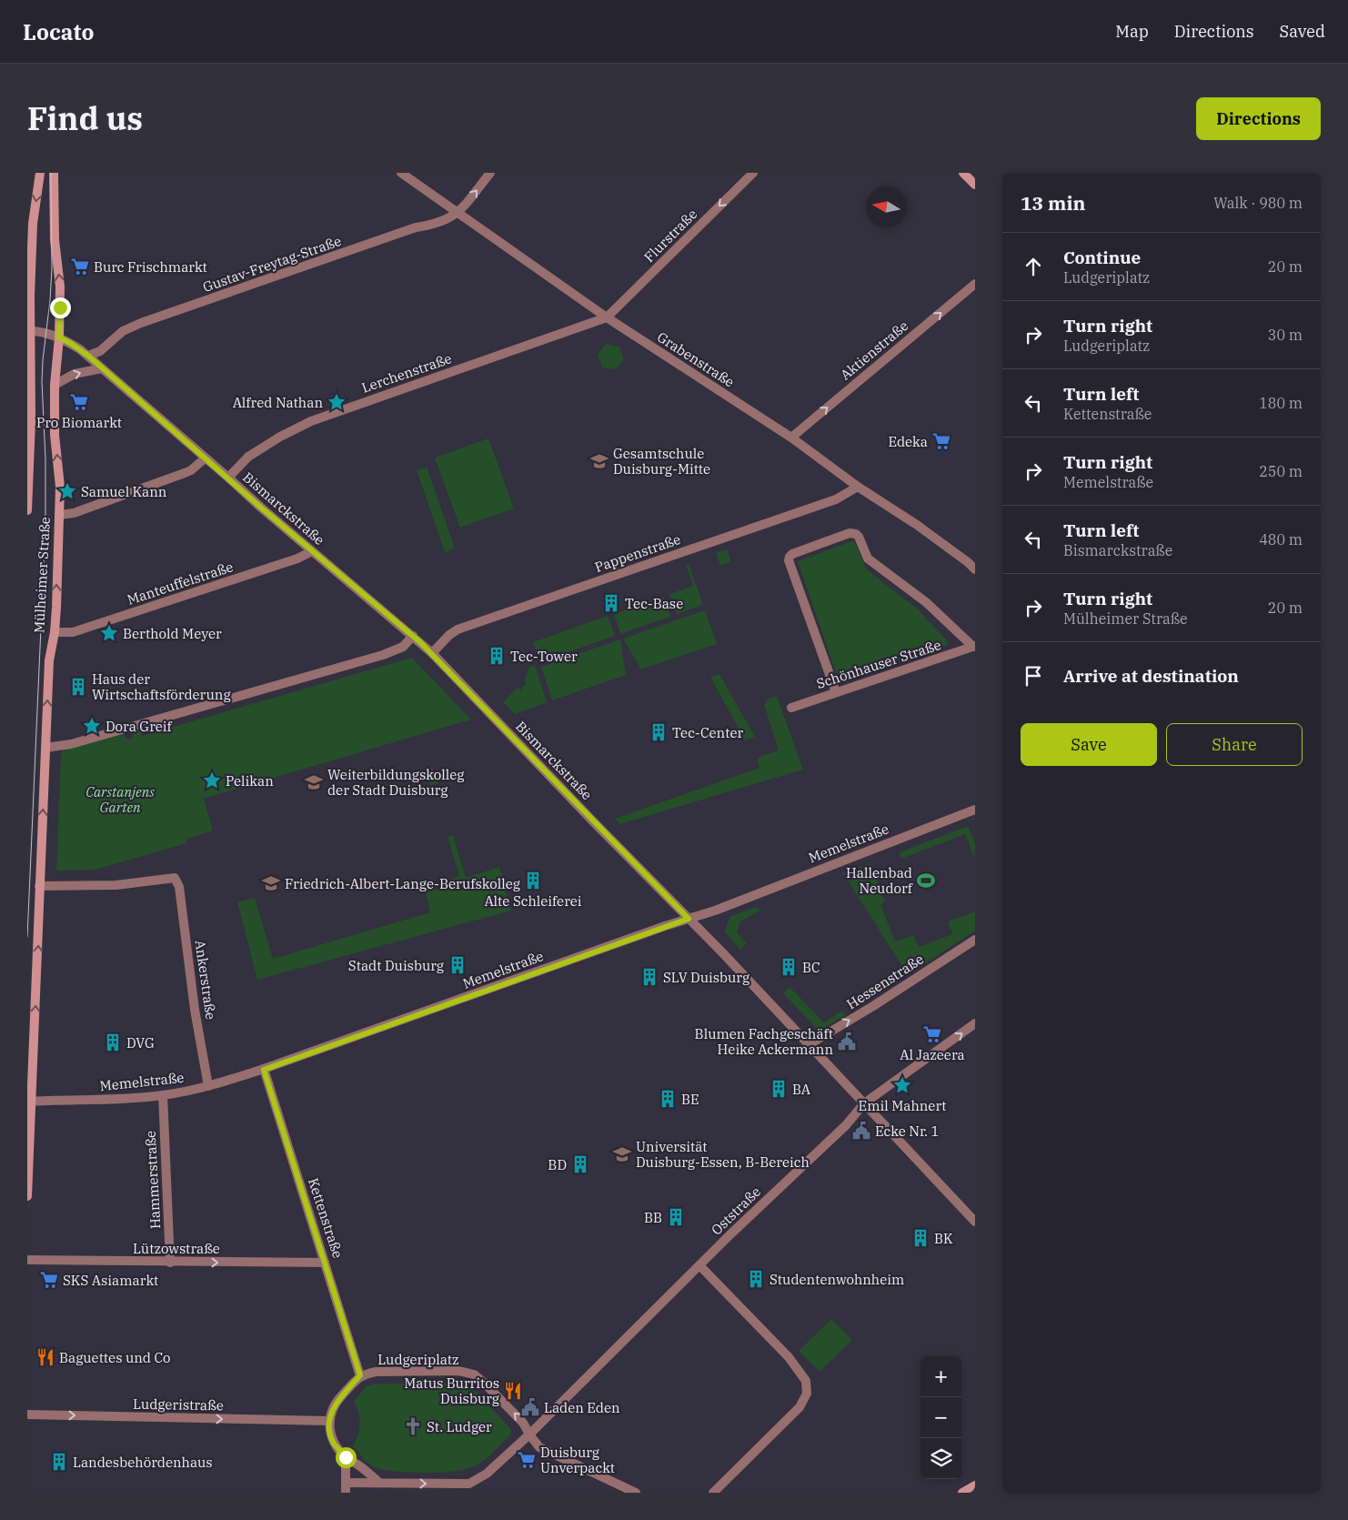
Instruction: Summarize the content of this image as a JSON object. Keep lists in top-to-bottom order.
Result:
{
  "streets": {
    "main road": ["Mülheimer Straße"],
    "street": [
      "Flurstraße",
      "Gustav-Freytag-Straße",
      "Aktienstraße",
      "Grabenstraße",
      "Lerchenstraße",
      "Bismarckstraße",
      "Pappenstraße",
      "Manteuffelstraße",
      "Schönhauser Straße",
      "Memelstraße",
      "Ankerstraße",
      "Hessenstraße",
      "Hammerstraße",
      "Oststraße",
      "Kettenstraße",
      "Lützowstraße",
      "Ludgeriplatz",
      "Ludgeristraße"
    ]
  },
  "crossings": [
    ["Flurstraße", "Grabenstraße"],
    ["Flurstraße", "Lerchenstraße"],
    ["Gustav-Freytag-Straße", "Grabenstraße"],
    ["Gustav-Freytag-Straße", "Bismarckstraße"],
    ["Aktienstraße", "Grabenstraße"],
    ["Grabenstraße", "Lerchenstraße"],
    ["Grabenstraße", "Pappenstraße"],
    ["Lerchenstraße", "Bismarckstraße"],
    ["Bismarckstraße", "Pappenstraße"],
    ["Bismarckstraße", "Mülheimer Straße"],
    ["Bismarckstraße", "Manteuffelstraße"],
    ["Bismarckstraße", "Memelstraße"],
    ["Bismarckstraße", "Hessenstraße"],
    ["Bismarckstraße", "Oststraße"],
    ["Mülheimer Straße", "Manteuffelstraße"],
    ["Mülheimer Straße", "Memelstraße"],
    ["Mülheimer Straße", "Ankerstraße"],
    ["Memelstraße", "Ankerstraße"],
    ["Memelstraße", "Hammerstraße"],
    ["Memelstraße", "Kettenstraße"],
    ["Hammerstraße", "Lützowstraße"],
    ["Oststraße", "Kettenstraße"],
    ["Oststraße", "Ludgeriplatz"],
    ["Oststraße", "Ludgeristraße"],
    ["Kettenstraße", "Lützowstraße"],
    ["Kettenstraße", "Ludgeriplatz"],
    ["Kettenstraße", "Ludgeristraße"],
    ["Ludgeriplatz", "Ludgeristraße"]
  ],
  "one_way": [
    "Flurstraße",
    "Aktienstraße",
    "Hessenstraße",
    "Lützowstraße",
    "Ludgeriplatz",
    "Ludgeristraße"
  ],
  "parks": ["Carstanjens Garten"],
  "places": {
    "supermarket": [
      "Burc Frischmarkt",
      "Pro Biomarkt",
      "Edeka",
      "Al Jazeera",
      "SKS Asiamarkt",
      "Duisburg Unverpackt"
    ],
    "place": [
      "Alfred Nathan",
      "Samuel Kann",
      "Berthold Meyer",
      "Dora Greif",
      "Pelikan",
      "Emil Mahnert"
    ],
    "school or university": [
      "Gesamtschule Duisburg-Mitte",
      "Weiterbildungskolleg der Stadt Duisburg",
      "Friedrich-Albert-Lange-Berufskolleg",
      "Universität Duisburg-Essen, B-Bereich"
    ],
    "building": [
      "Tec-Base",
      "Tec-Tower",
      "Haus der Wirtschaftsförderung",
      "Tec-Center",
      "Alte Schleiferei",
      "Stadt Duisburg",
      "BC",
      "SLV Duisburg",
      "DVG",
      "BA",
      "BE",
      "BD",
      "BB",
      "BK",
      "Studentenwohnheim",
      "Landesbehördenhaus"
    ],
    "sports": ["Hallenbad Neudorf"],
    "public building": ["Blumen Fachgeschäft Heike Ackermann", "Ecke Nr. 1", "Laden Eden"],
    "restaurant": ["Baguettes und Co", "Matus Burritos Duisburg"],
    "church": ["St. Ludger"]
  },
  "north": "left",
  "page": {
    "header": "Locato",
    "nav": ["Map", "Directions", "Saved"],
    "title": "Find us",
    "buttons": [
      "Directions",
      ["Save", "Share"]
    ],
    "heading": ["13 min", "Walk · 980 m"],
    "list": [
      ["Continue", "Ludgeriplatz", "20 m"],
      ["Turn right", "Ludgeriplatz", "30 m"],
      ["Turn left", "Kettenstraße", "180 m"],
      ["Turn right", "Memelstraße", "250 m"],
      ["Turn left", "Bismarckstraße", "480 m"],
      ["Turn right", "Mülheimer Straße", "20 m"],
      "Arrive at destination"
    ],
    "map_buttons": ["+", "−"]
  }
}
